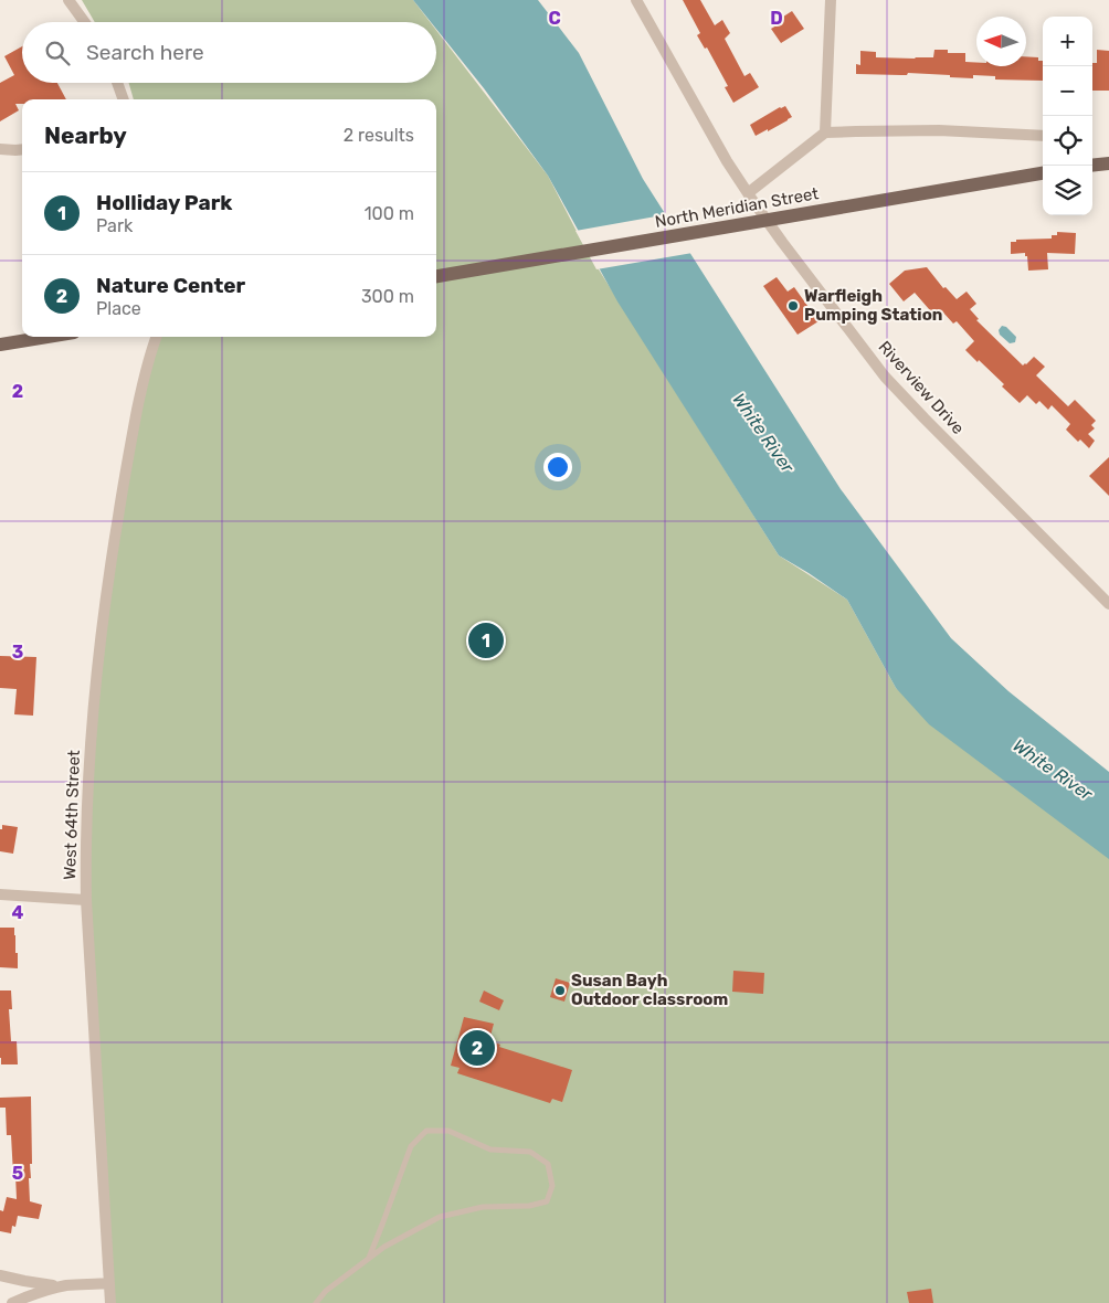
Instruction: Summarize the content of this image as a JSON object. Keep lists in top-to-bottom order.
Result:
{
  "streets": {
    "main road": ["North Meridian Street"],
    "street": ["Riverview Drive", "West 64th Street"]
  },
  "crossings": [
    ["North Meridian Street", "Riverview Drive"]
  ],
  "water": ["White River"],
  "places": ["Warfleigh Pumping Station", "Susan Bayh Outdoor classroom"],
  "north": "left",
  "page": {
    "map_buttons": ["+", "−"],
    "search": "Search here",
    "heading": ["Nearby", "2 results"],
    "list": [
      {
        "mark": "1",
        "name": "Holliday Park",
        "note": "Park",
        "value": "100 m"
      },
      {
        "mark": "2",
        "name": "Nature Center",
        "note": "Place",
        "value": "300 m"
      }
    ],
    "pins": ["1", "2"]
  },
  "grid": {
    "columns": ["C", "D"],
    "rows": [
      "2",
      "3",
      "4",
      "5"
    ]
  }
}
